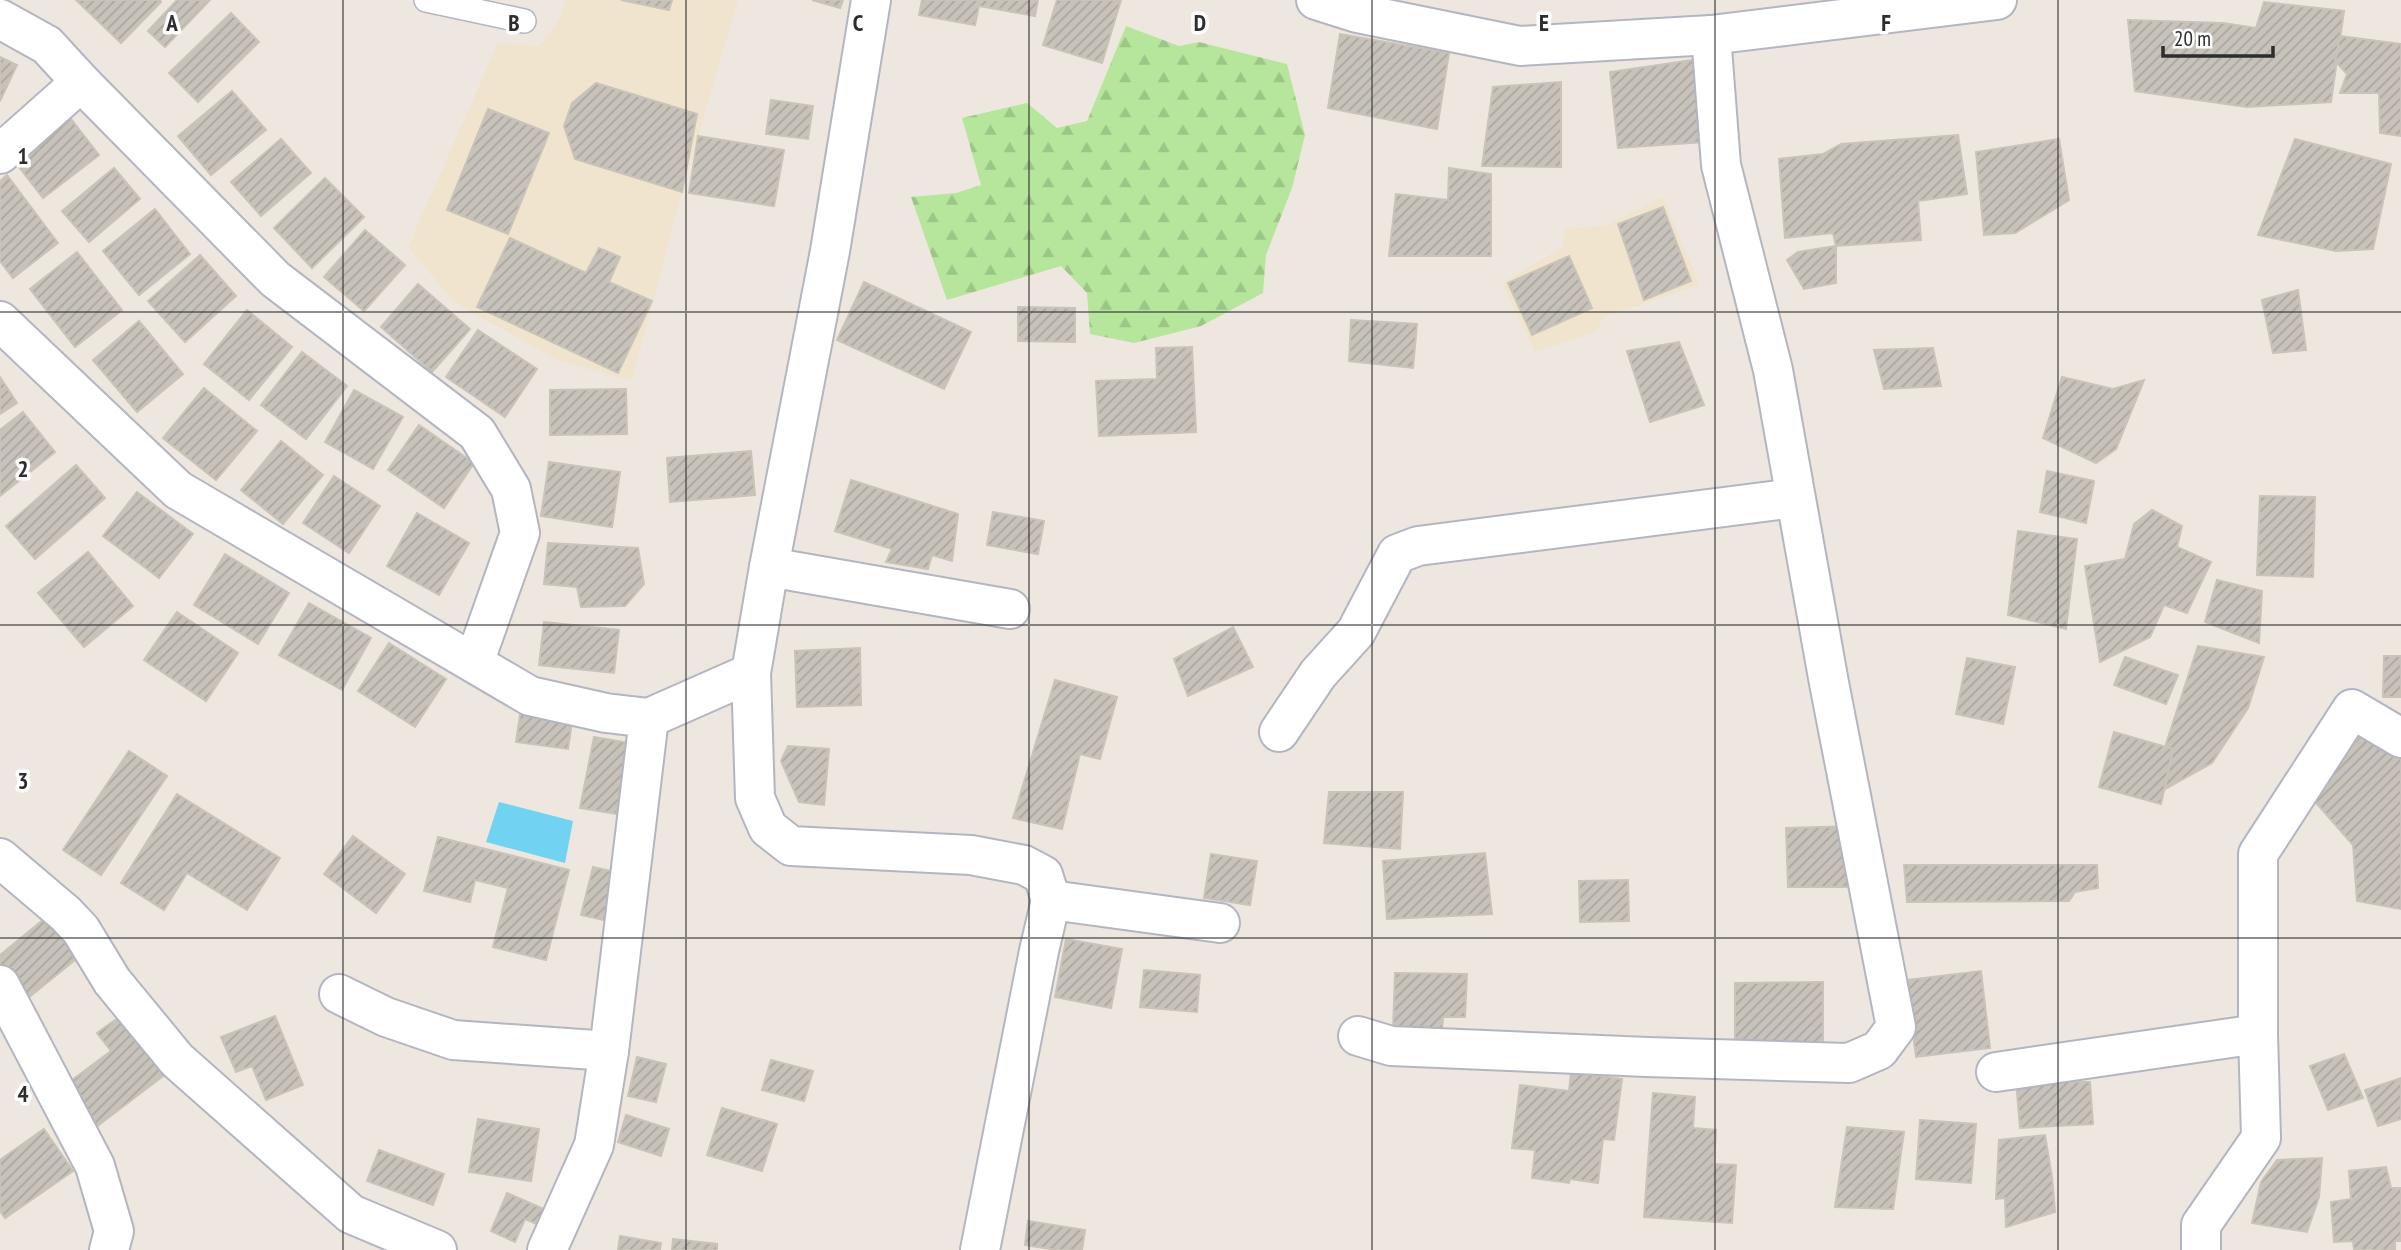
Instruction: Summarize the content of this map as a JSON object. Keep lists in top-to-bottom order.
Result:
{
  "scale_bar": "20 m",
  "grid": {
    "columns": [
      "A",
      "B",
      "C",
      "D",
      "E",
      "F"
    ],
    "rows": [
      "1",
      "2",
      "3",
      "4"
    ]
  }
}
